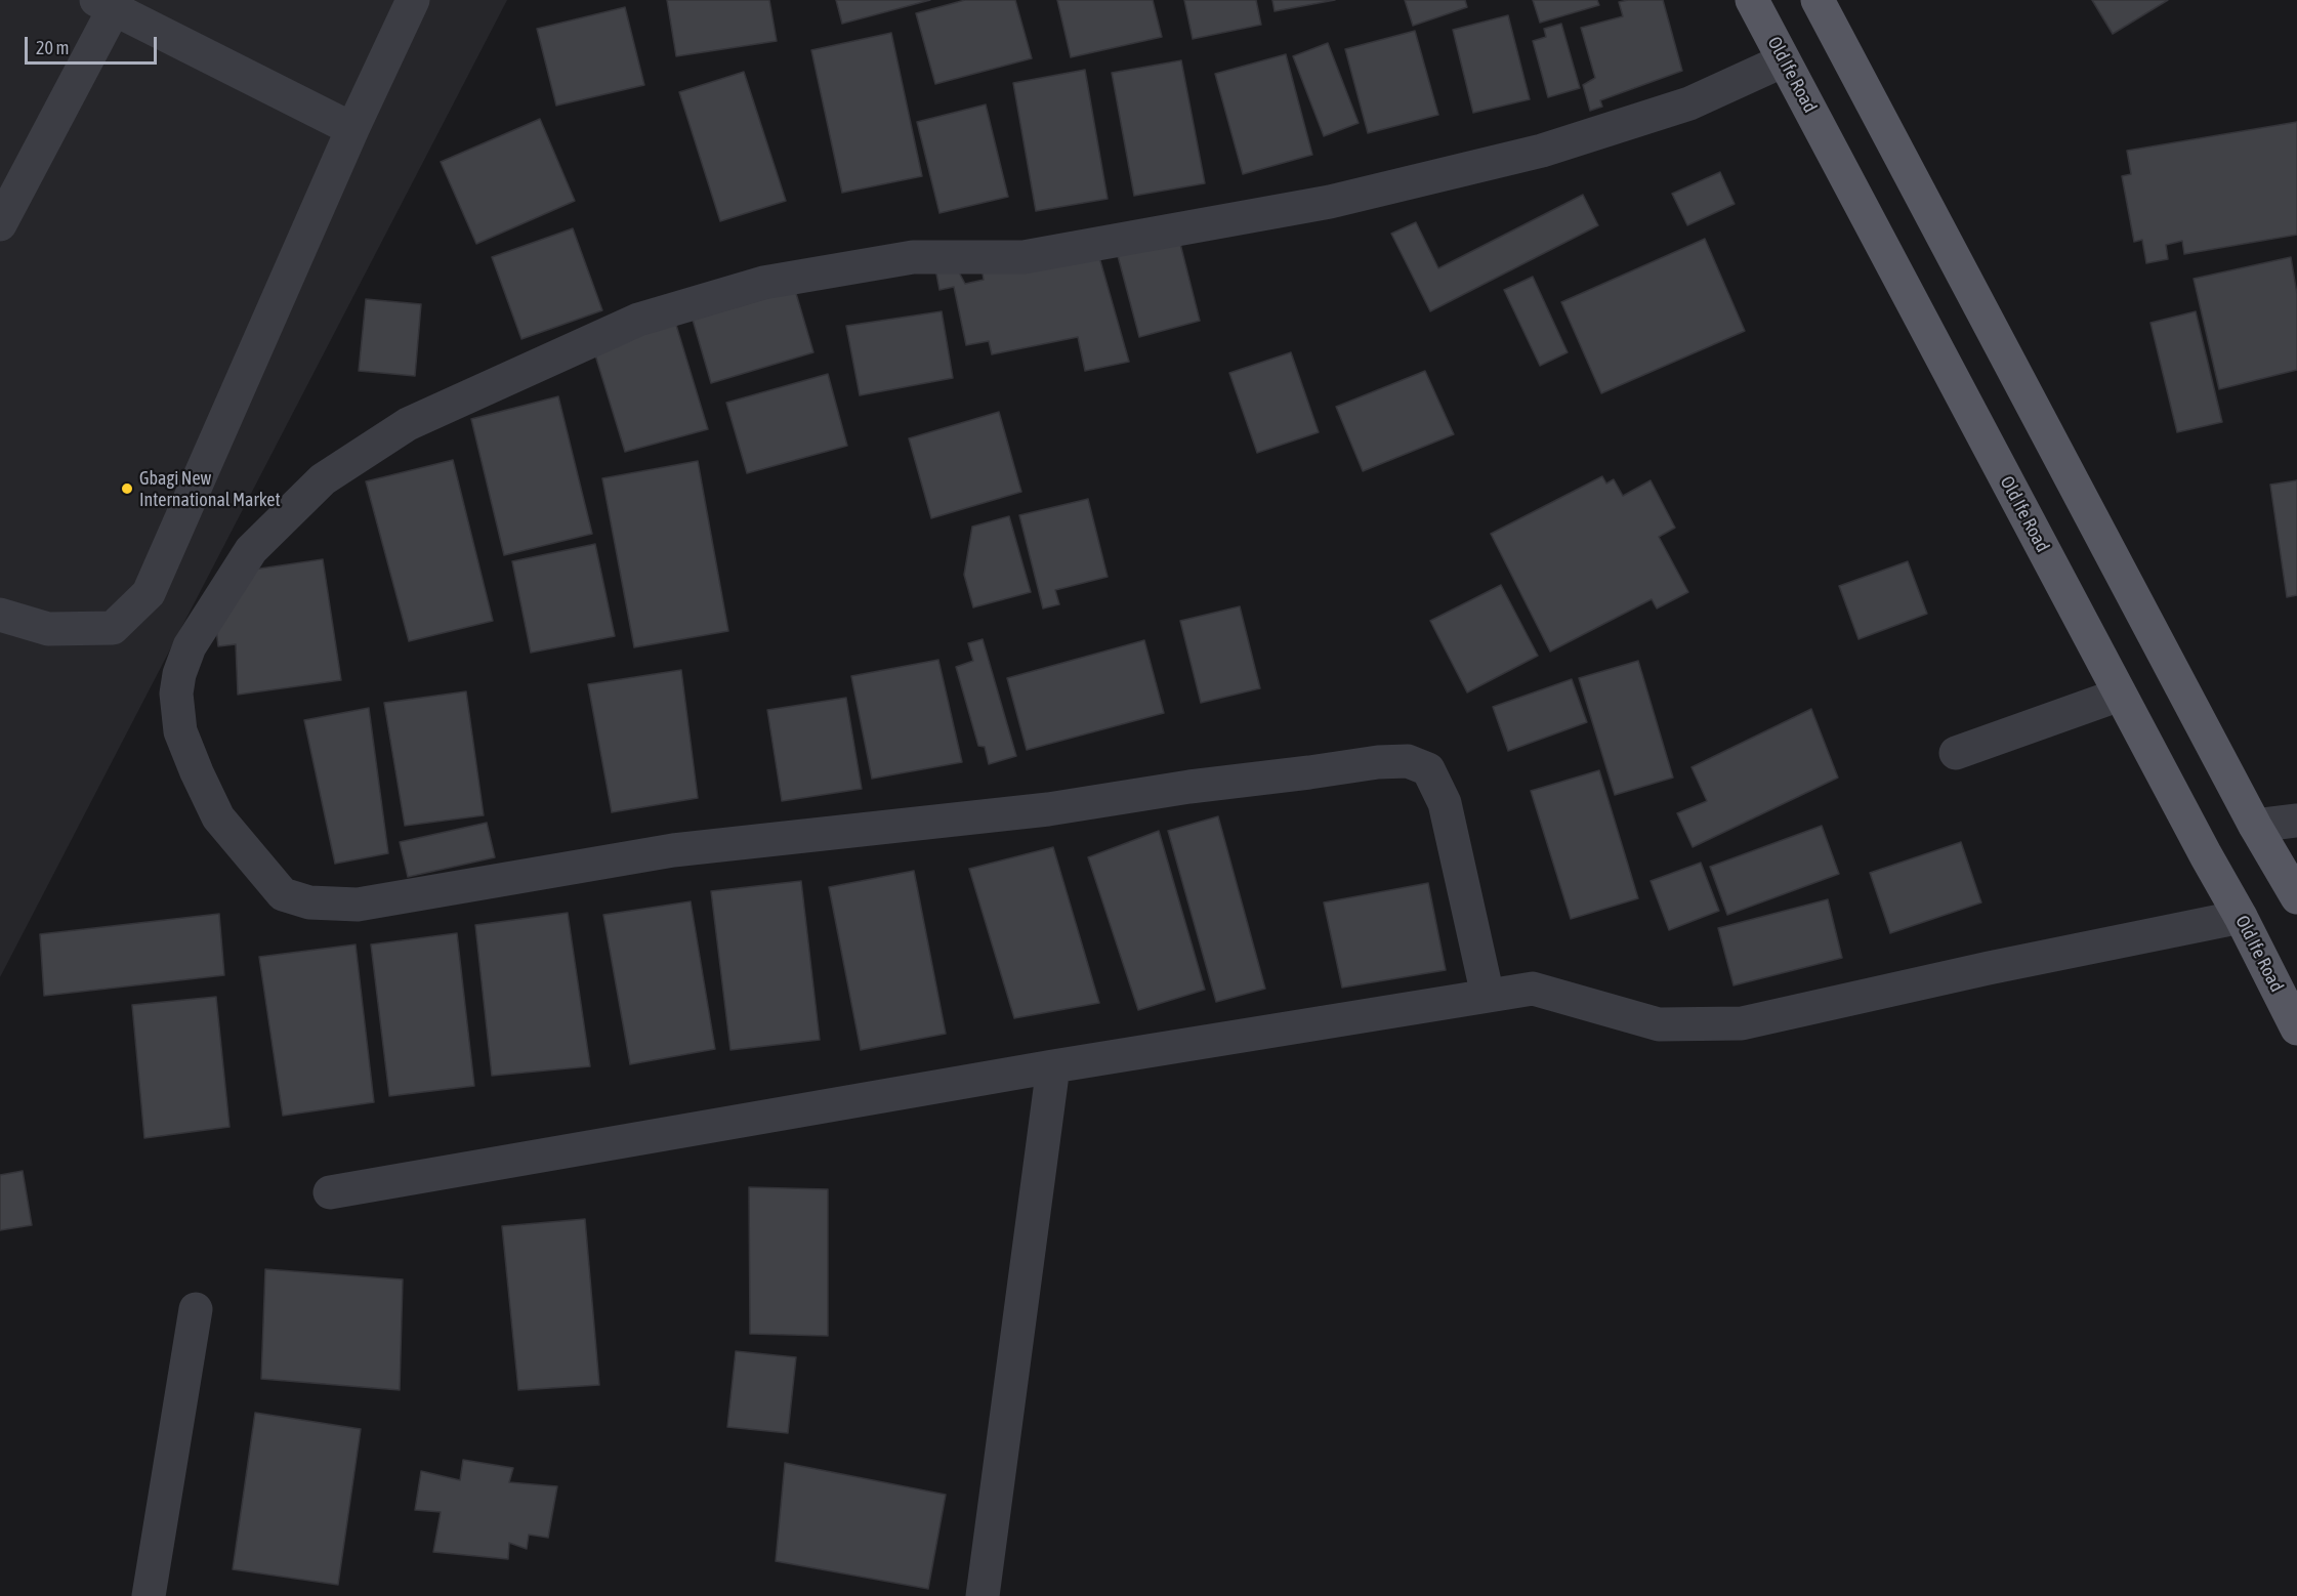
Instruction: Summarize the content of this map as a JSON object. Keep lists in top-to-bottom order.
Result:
{
  "streets": {
    "main road": ["Old Ife Road"]
  },
  "places": ["Gbagi New International Market"],
  "scale_bar": "20 m"
}
